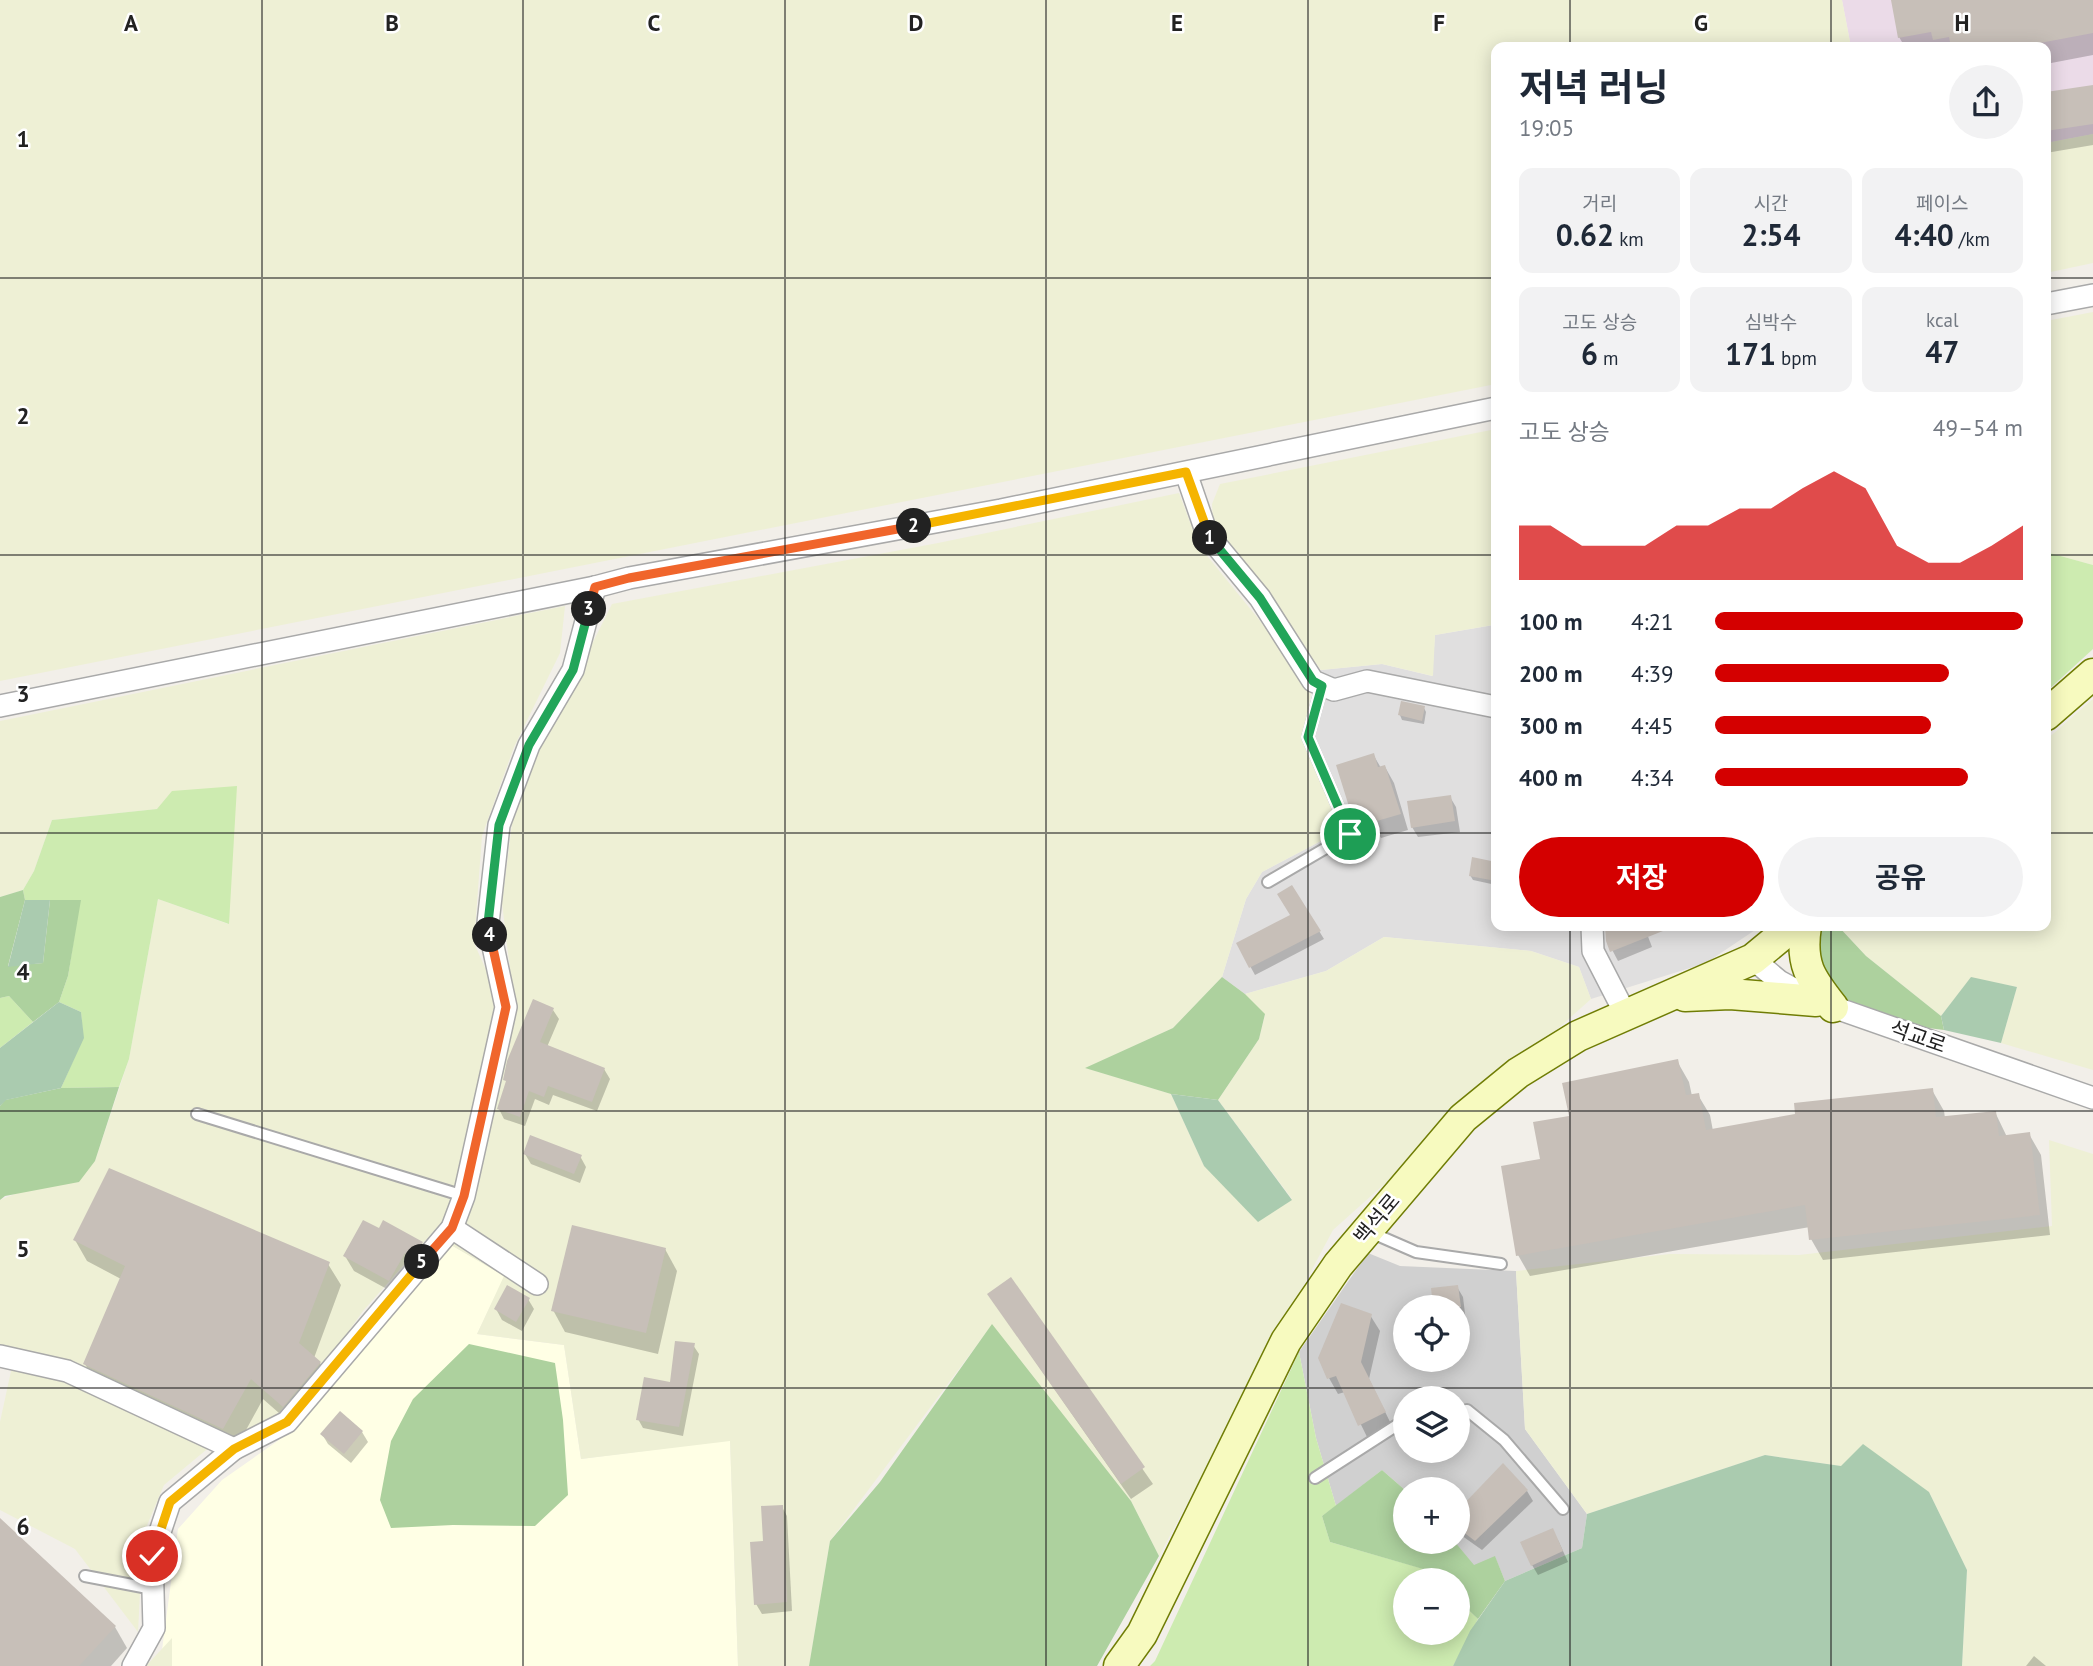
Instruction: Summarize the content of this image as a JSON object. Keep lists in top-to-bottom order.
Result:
{
  "streets": {
    "street": ["석교로", "백석로"]
  },
  "crossings": [
    ["석교로", "백석로"]
  ],
  "page": {
    "heading": ["저녁 러닝", "19:05"],
    "stats": [
      ["거리", "0.62 km"],
      ["시간", "2:54"],
      ["페이스", "4:40 /km"],
      ["고도 상승", "6 m"],
      ["심박수", "171 bpm"],
      ["kcal", "47"]
    ],
    "chart": ["고도 상승", "49–54 m"],
    "pins": [
      "2",
      "1",
      "3",
      "4",
      "5"
    ],
    "list": [
      {
        "name": "100 m",
        "note": "4:21"
      },
      {
        "name": "200 m",
        "note": "4:39"
      },
      {
        "name": "300 m",
        "note": "4:45"
      },
      {
        "name": "400 m",
        "note": "4:34"
      }
    ],
    "buttons": ["저장", "공유"],
    "map_buttons": ["+", "−"]
  },
  "grid": {
    "columns": [
      "A",
      "B",
      "C",
      "D",
      "E",
      "F",
      "G",
      "H"
    ],
    "rows": [
      "1",
      "2",
      "3",
      "4",
      "5",
      "6"
    ]
  }
}
